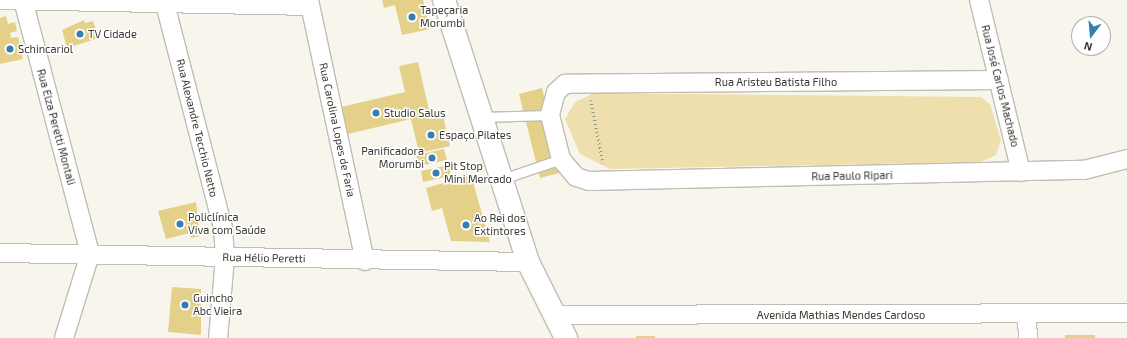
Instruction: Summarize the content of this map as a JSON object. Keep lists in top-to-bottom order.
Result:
{
  "streets": {
    "street": [
      "Rua Aristeu Batista Filho",
      "Rua José Carlos Machado",
      "Rua Elza Peretti Montali",
      "Rua Alexandre Tecchio Netto",
      "Rua Carolina Lopes de Faria",
      "Rua Paulo Ripari",
      "Rua Hélio Peretti",
      "Avenida Mathias Mendes Cardoso"
    ]
  },
  "crossings": [
    ["Rua Aristeu Batista Filho", "Rua José Carlos Machado"],
    ["Rua José Carlos Machado", "Rua Paulo Ripari"],
    ["Rua Elza Peretti Montali", "Rua Hélio Peretti"],
    ["Rua Alexandre Tecchio Netto", "Rua Hélio Peretti"],
    ["Rua Carolina Lopes de Faria", "Rua Hélio Peretti"]
  ],
  "places": [
    "Tapeçaria Morumbi",
    "TV Cidade",
    "Schincariol",
    "Studio Salus",
    "Espaço Pilates",
    "Panificadora Morumbi",
    "Pit Stop Mini Mercado",
    "Policlínica Viva com Saúde",
    "Ao Rei dos Extintores",
    "Guincho Abc Vieira"
  ],
  "north": "bottom"
}
